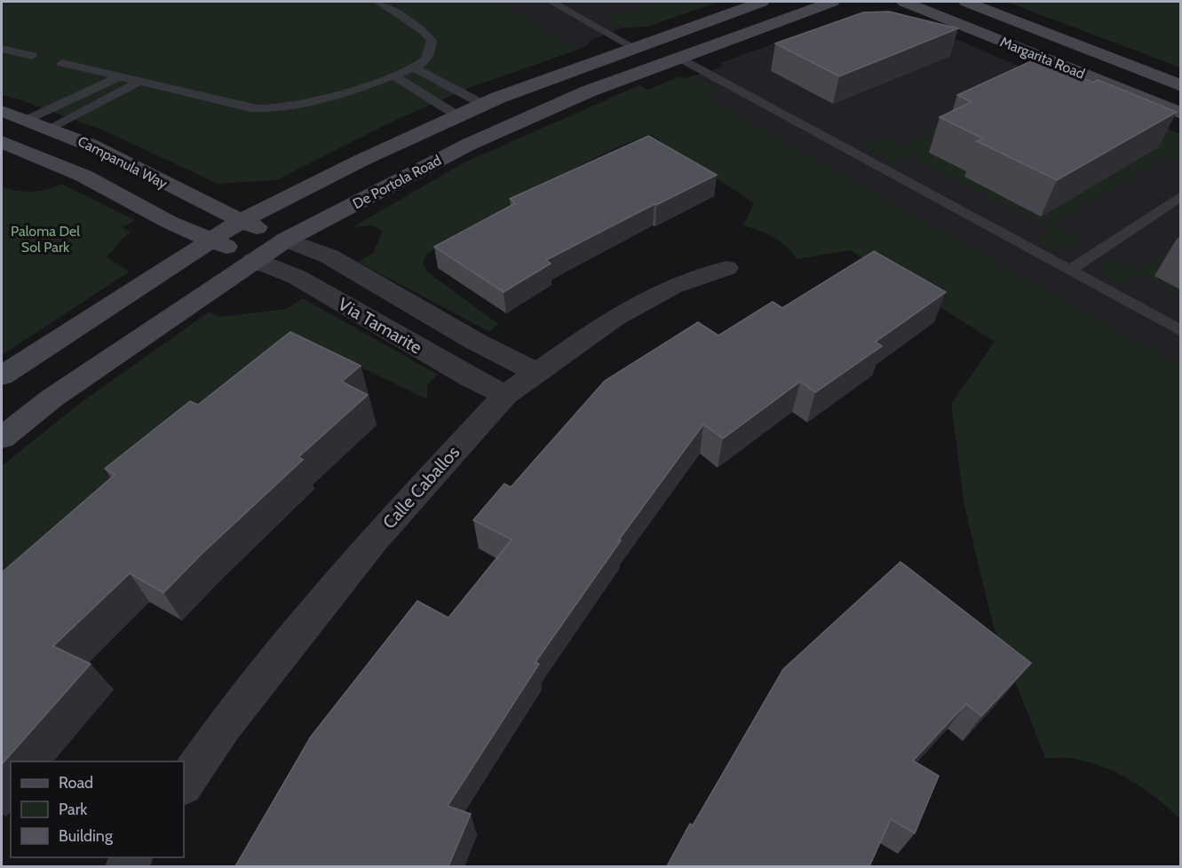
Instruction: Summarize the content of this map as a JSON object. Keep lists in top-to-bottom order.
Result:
{
  "streets": {
    "main road": ["Margarita Road", "Campanula Way", "De Portola Road"],
    "street": ["Via Tamarite", "Calle Caballos"]
  },
  "crossings": [
    ["Campanula Way", "De Portola Road"],
    ["Campanula Way", "Via Tamarite"],
    ["De Portola Road", "Via Tamarite"],
    ["Via Tamarite", "Calle Caballos"]
  ],
  "parks": ["Paloma Del Sol Park"],
  "legend": ["Road", "Park", "Building"]
}
